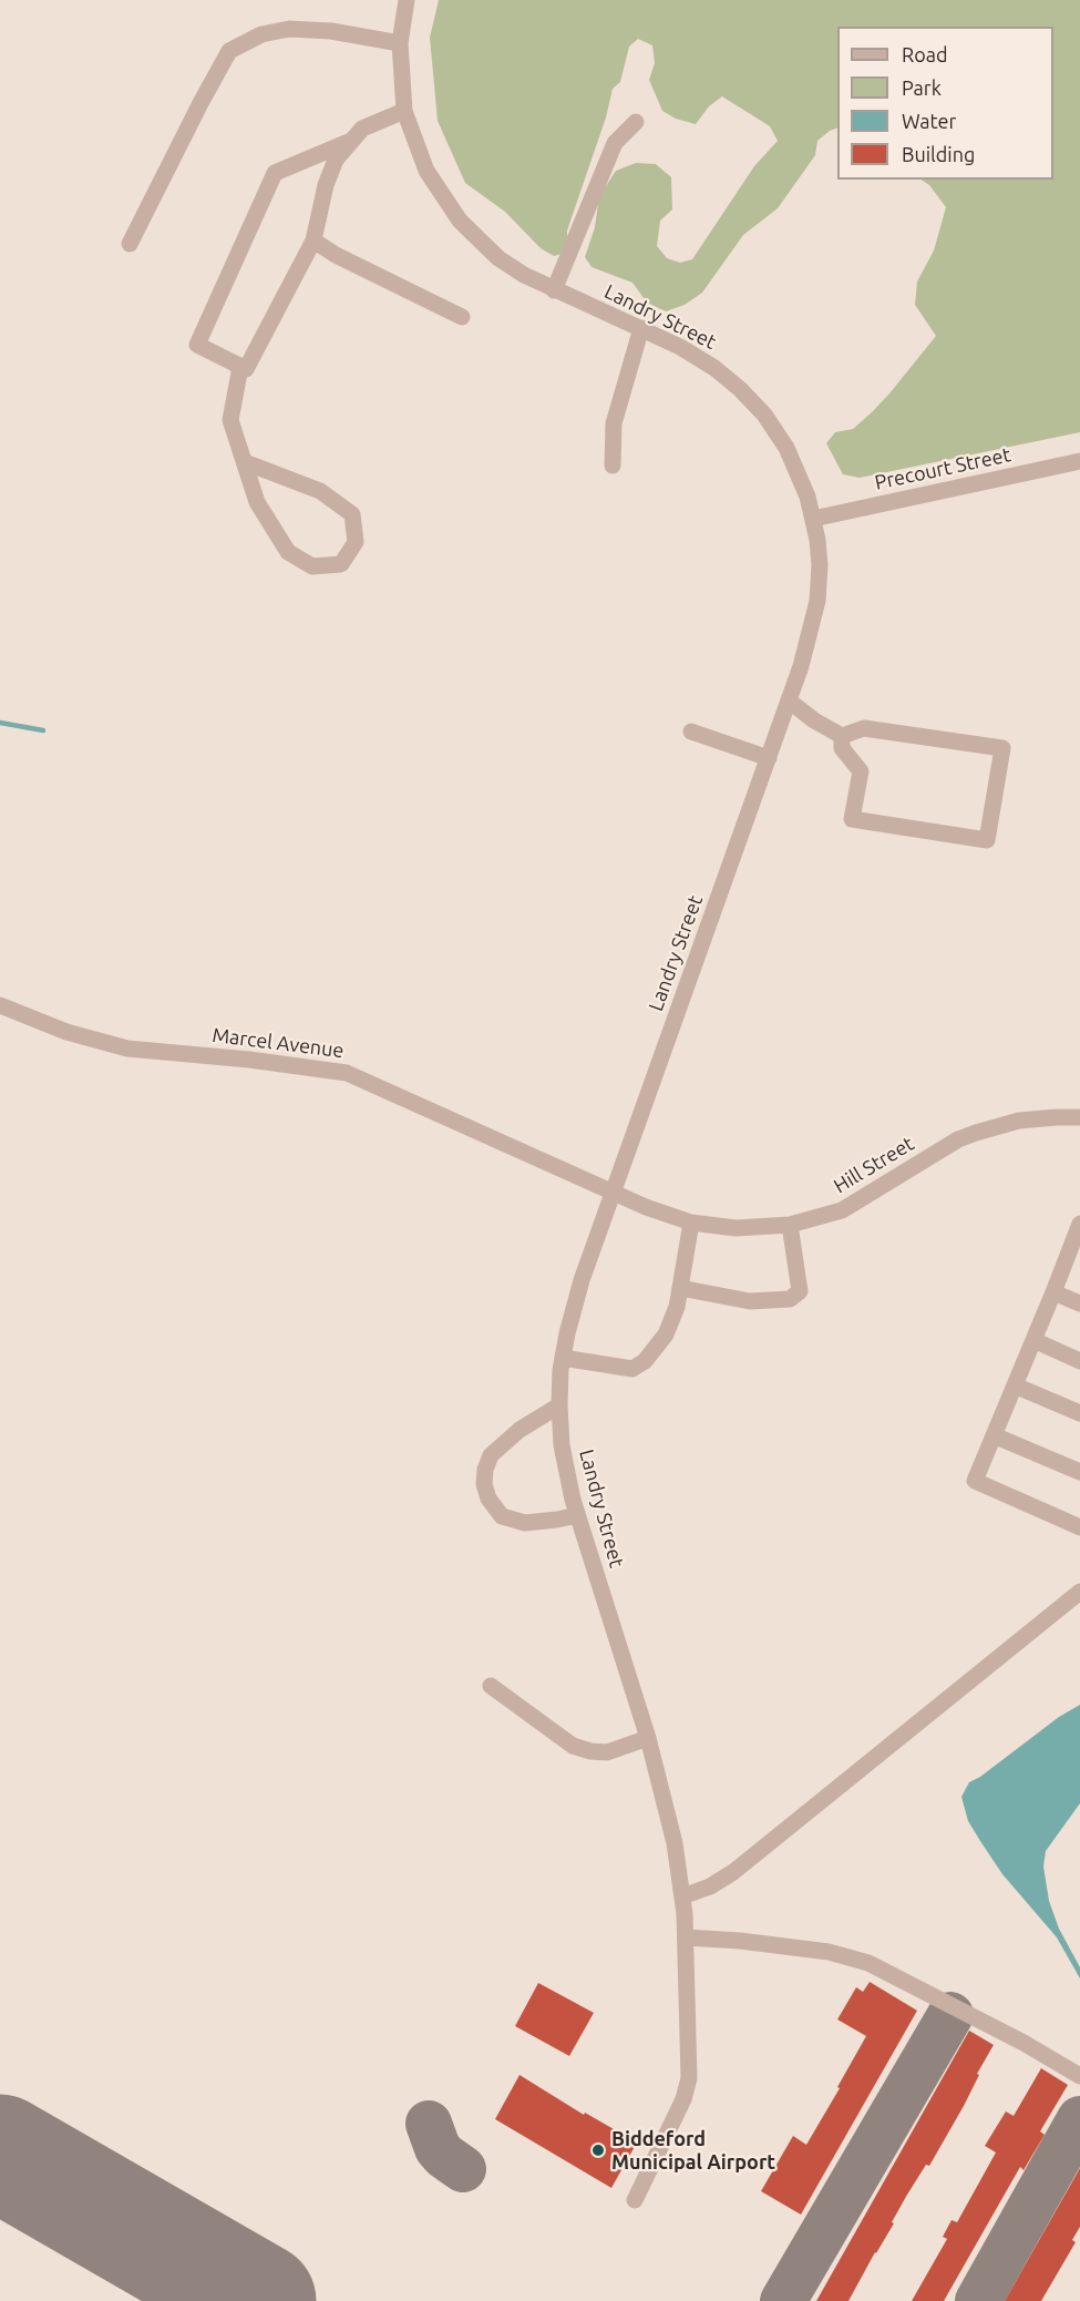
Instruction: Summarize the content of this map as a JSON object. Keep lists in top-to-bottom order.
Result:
{
  "streets": {
    "street": [
      "Landry Street",
      "Precourt Street",
      "Marcel Avenue",
      "Hill Street"
    ]
  },
  "crossings": [
    ["Landry Street", "Precourt Street"],
    ["Landry Street", "Marcel Avenue"],
    ["Landry Street", "Hill Street"],
    ["Marcel Avenue", "Hill Street"]
  ],
  "places": ["Biddeford Municipal Airport"],
  "legend": [
    "Road",
    "Park",
    "Water",
    "Building"
  ]
}
